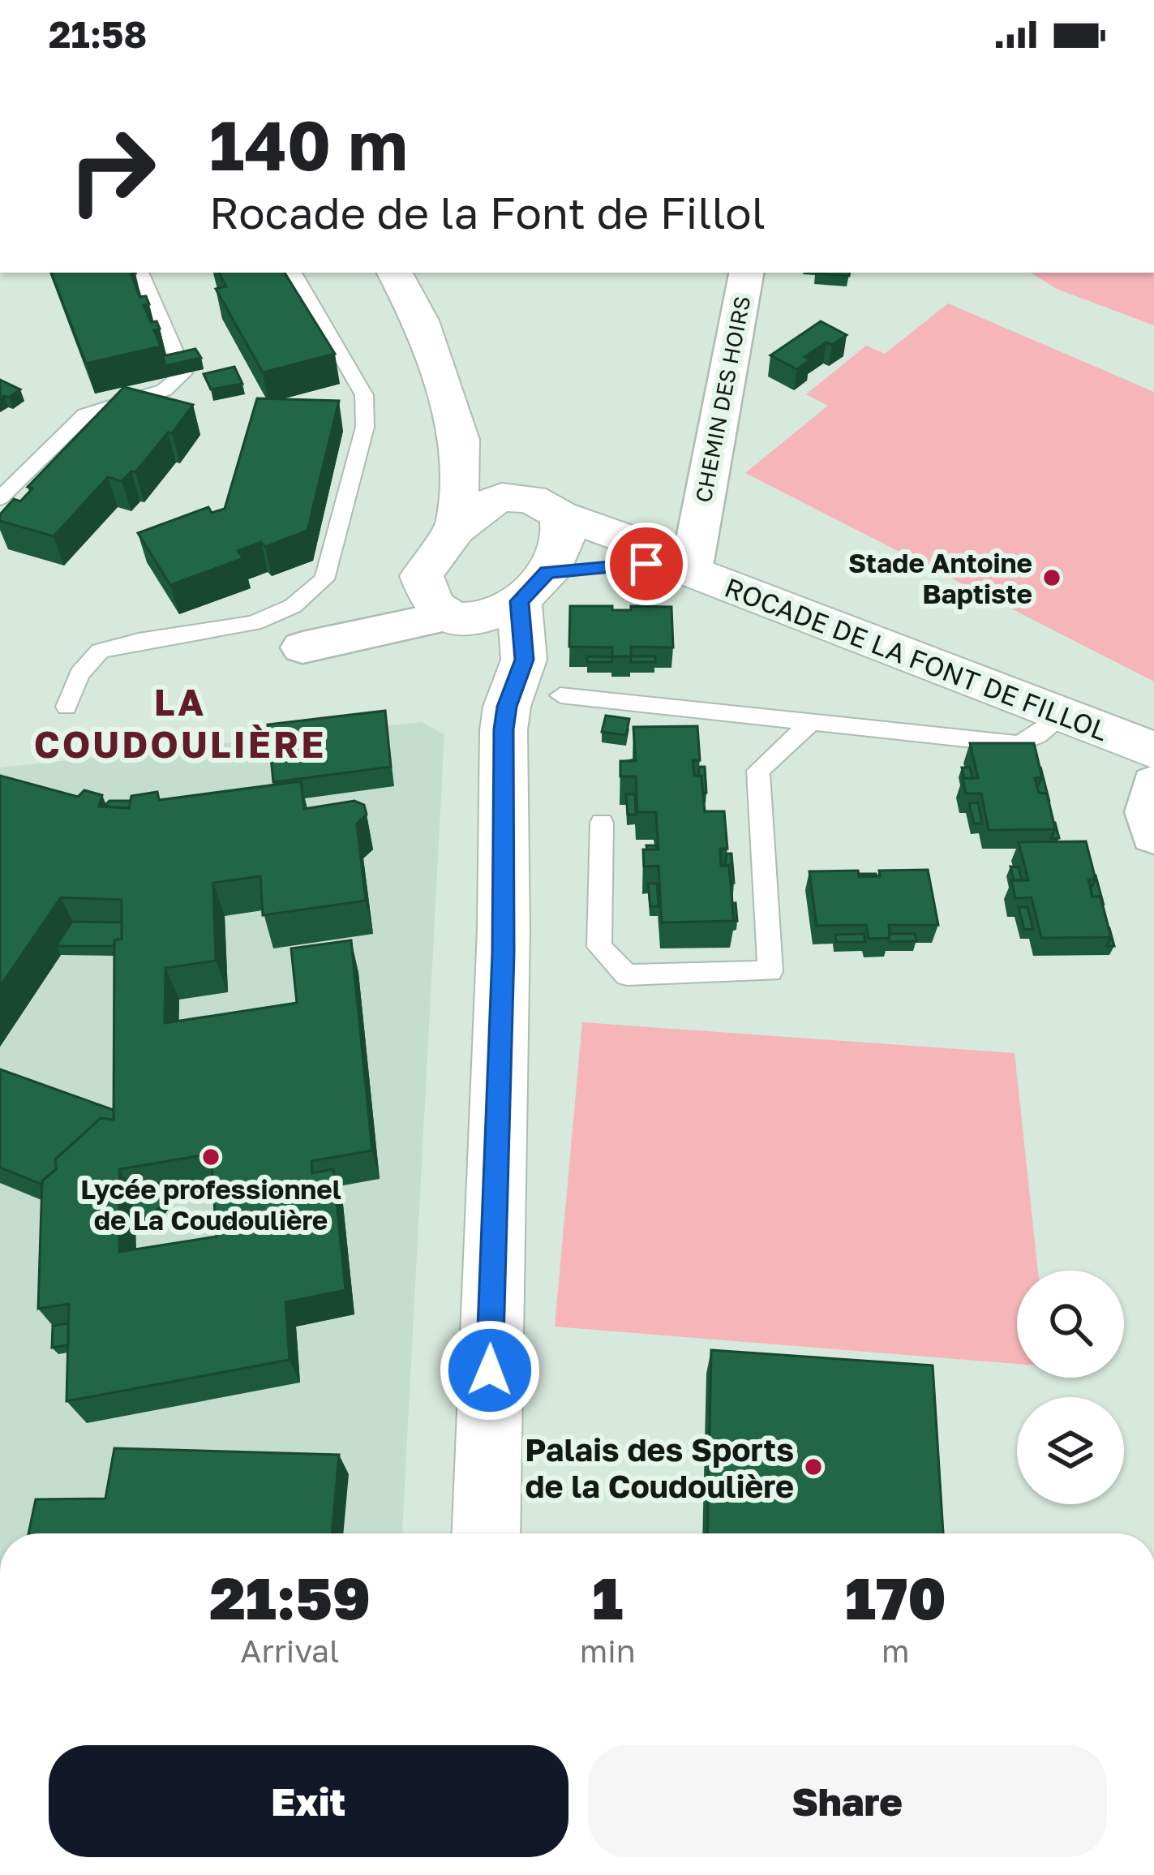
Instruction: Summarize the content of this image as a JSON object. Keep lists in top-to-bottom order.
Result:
{
  "streets": {
    "street": ["CHEMIN DES HOIRS", "ROCADE DE LA FONT DE FILLOL"]
  },
  "crossings": [
    ["CHEMIN DES HOIRS", "ROCADE DE LA FONT DE FILLOL"]
  ],
  "districts": ["LA COUDOULIÈRE"],
  "places": ["Stade Antoine Baptiste", "Lycée professionnel de La Coudoulière", "Palais des Sports de la Coudoulière"],
  "page": {
    "status": "21:58",
    "turn": ["140 m", "Rocade de la Font de Fillol"],
    "eta": [
      "21:59",
      "Arrival",
      "1",
      "min",
      "170",
      "m"
    ],
    "buttons": ["Exit", "Share"]
  }
}
